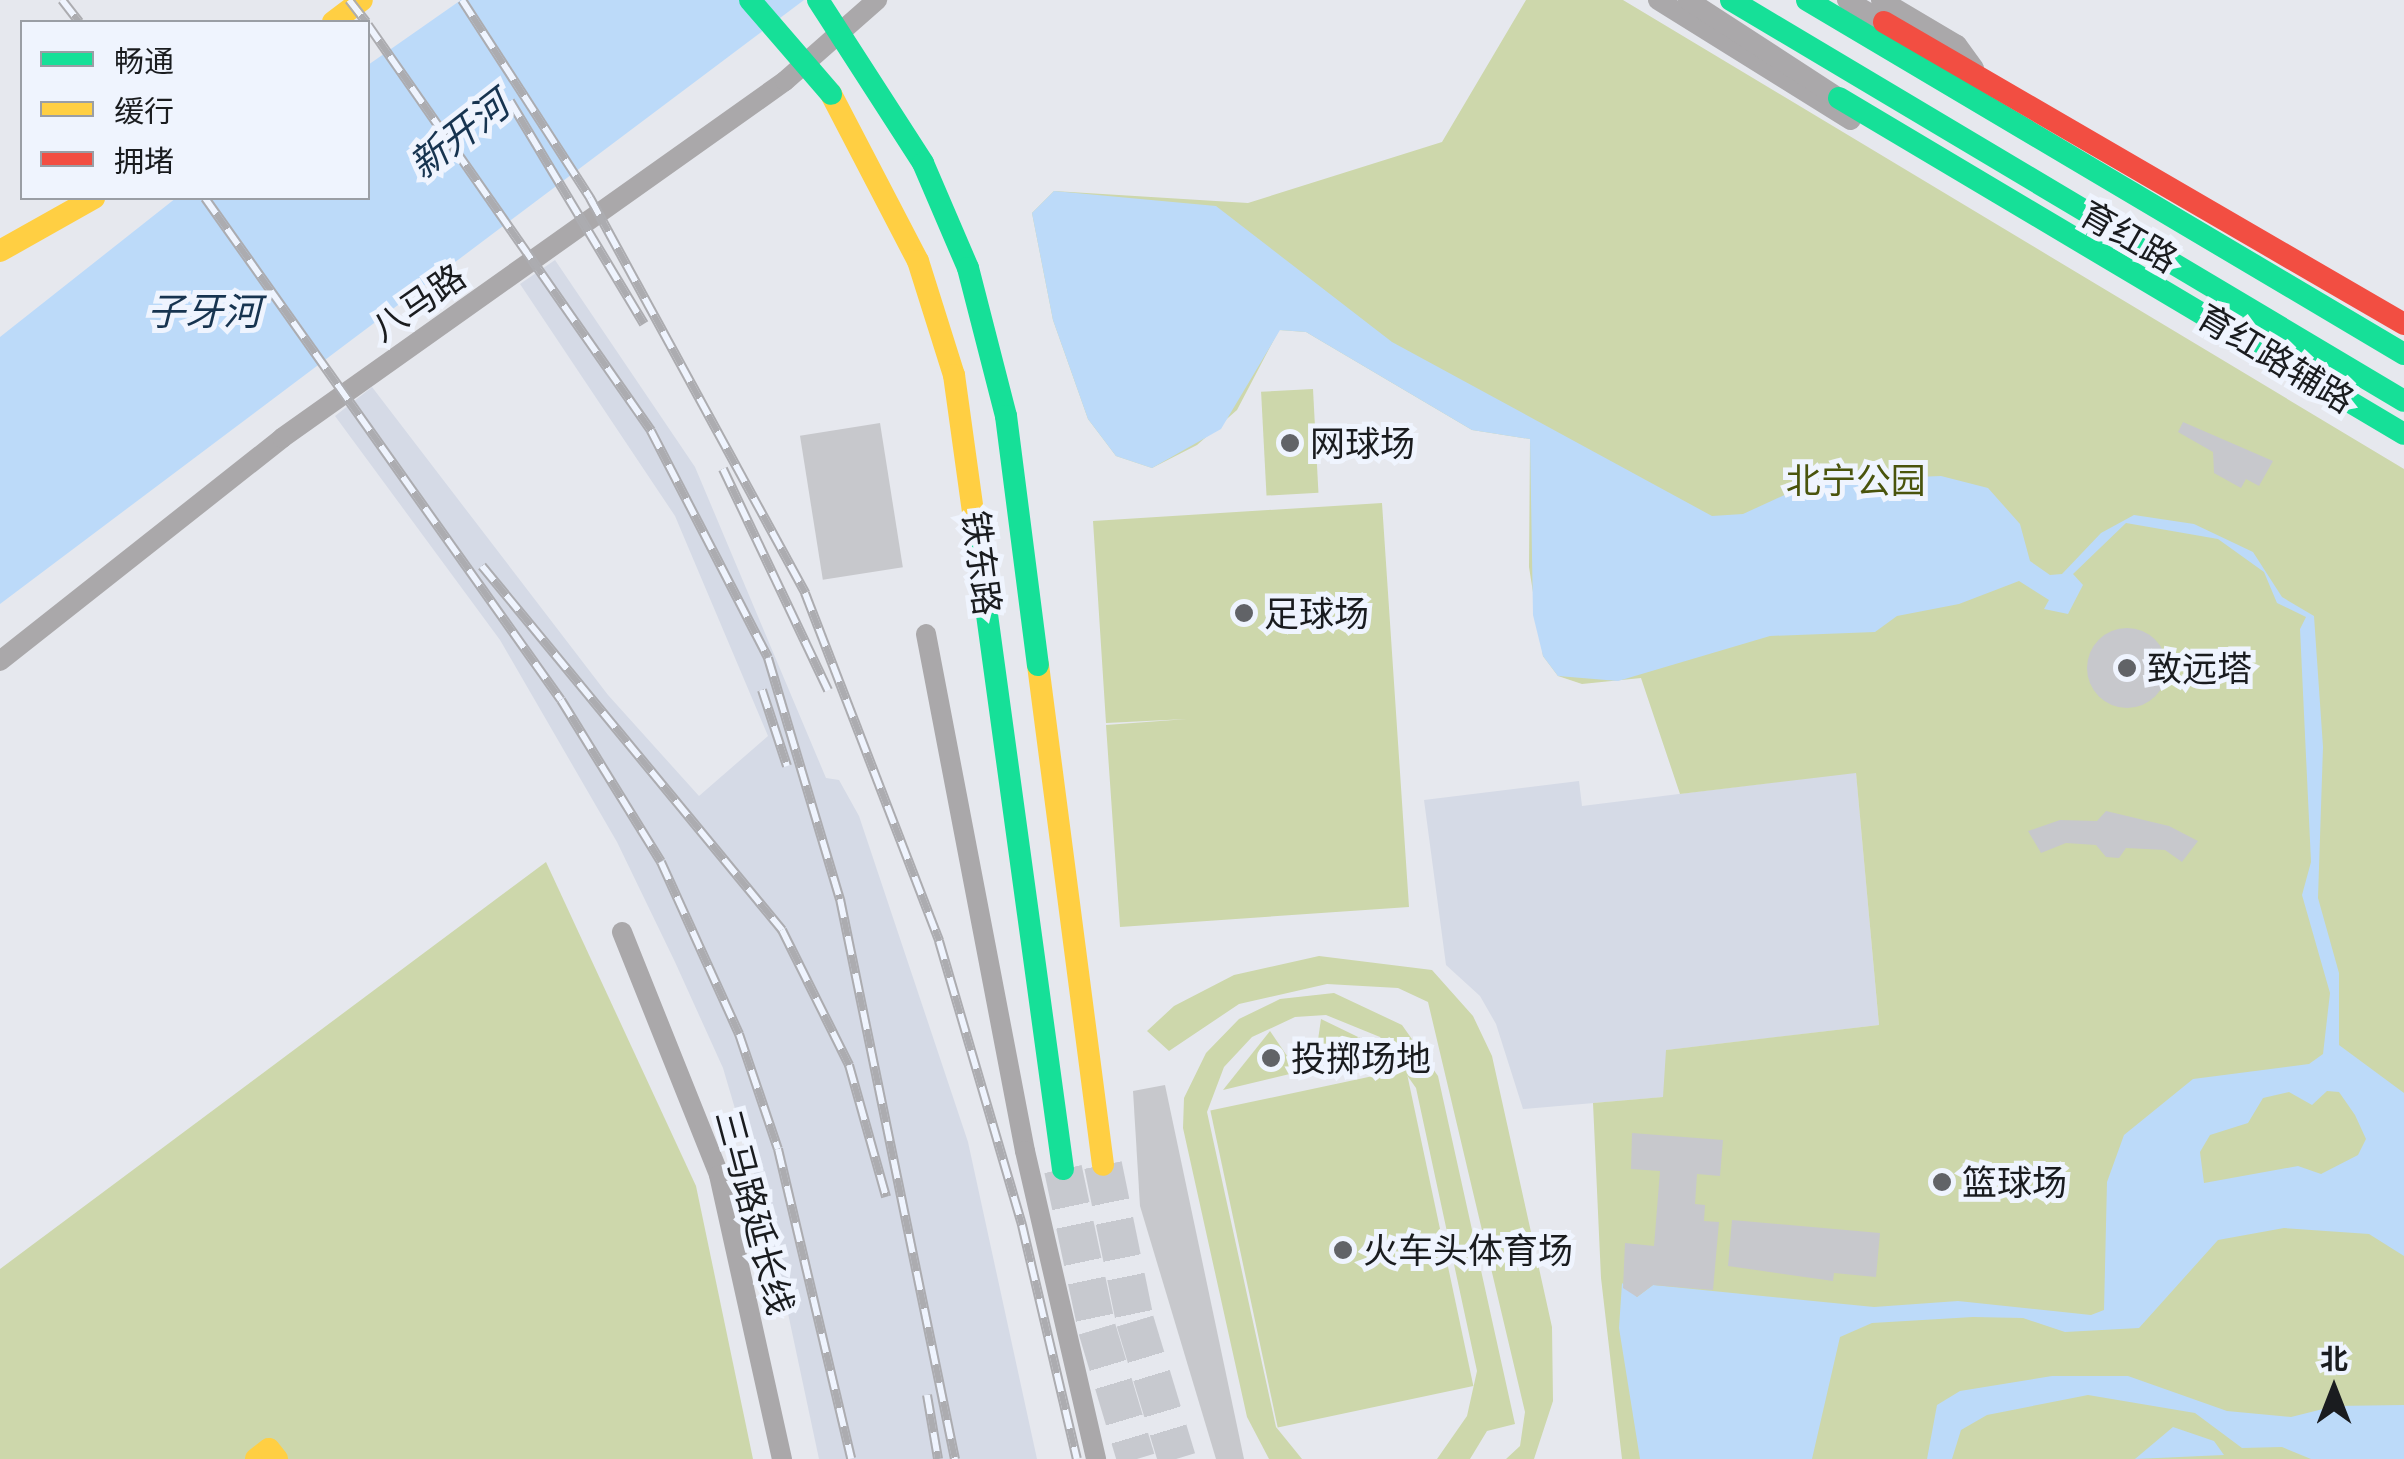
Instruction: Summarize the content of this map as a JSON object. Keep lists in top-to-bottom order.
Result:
{
  "streets": {
    "main road": ["育红路", "育红路辅路", "铁东路"],
    "street": ["八马路", "三马路延长线"]
  },
  "water": ["新开河", "子牙河"],
  "parks": ["北宁公园"],
  "places": [
    "网球场",
    "足球场",
    "致远塔",
    "投掷场地",
    "篮球场",
    "火车头体育场"
  ],
  "legend": ["畅通", "缓行", "拥堵"],
  "north": "top"
}
